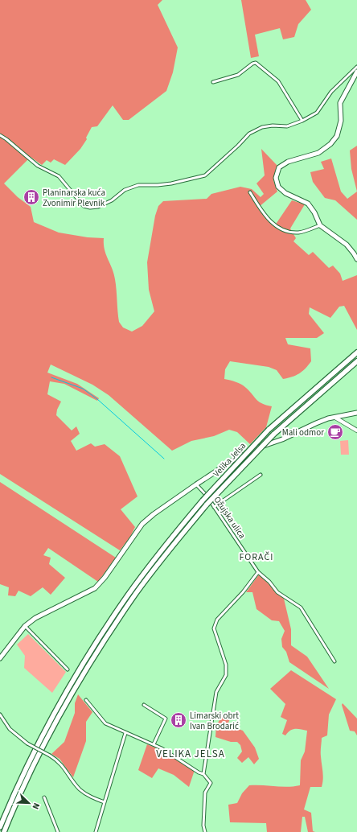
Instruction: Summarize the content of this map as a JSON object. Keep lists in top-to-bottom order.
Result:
{
  "streets": {
    "highway": ["Velika Jelsa"],
    "street": ["Ožujska ulica"]
  },
  "districts": ["FORAČI", "VELIKA JELSA"],
  "places": {
    "building": ["Planinarska kuća Zvonimir Plevnik", "Limarski obrt Ivan Brodarić"],
    "cafe": ["Mali odmor"]
  },
  "north": "bottom right"
}
